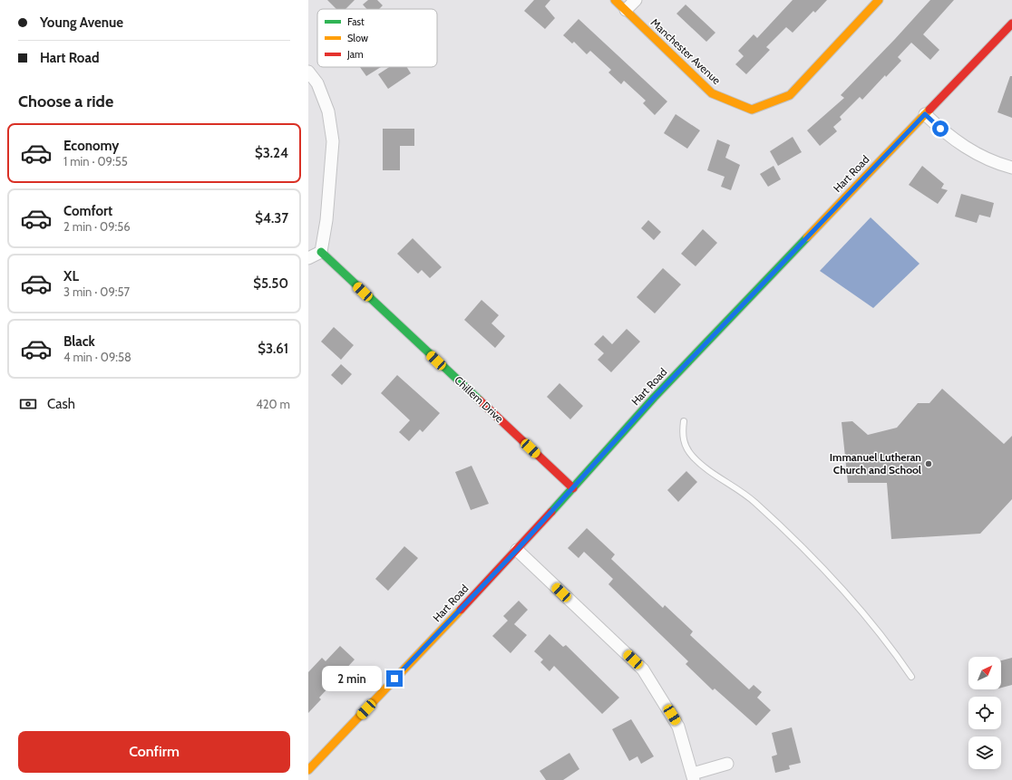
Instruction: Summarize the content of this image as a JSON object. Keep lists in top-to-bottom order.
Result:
{
  "streets": {
    "street": ["Manchester Avenue", "Hart Road", "Chillem Drive"]
  },
  "crossings": [
    ["Hart Road", "Chillem Drive"]
  ],
  "places": ["Immanuel Lutheran Church and School"],
  "legend": ["Fast", "Slow", "Jam"],
  "north": "top right",
  "page": {
    "banner": ["Young Avenue", "Hart Road"],
    "heading": "Choose a ride",
    "list": [
      {
        "name": "Economy",
        "note": "1 min · 09:55",
        "value": "$3.24"
      },
      {
        "name": "Comfort",
        "note": "2 min · 09:56",
        "value": "$4.37"
      },
      {
        "name": "XL",
        "note": "3 min · 09:57",
        "value": "$5.50"
      },
      {
        "name": "Black",
        "note": "4 min · 09:58",
        "value": "$3.61"
      }
    ],
    "pay": ["Cash", "420 m"],
    "bubble": "2 min",
    "buttons": "Confirm"
  }
}
